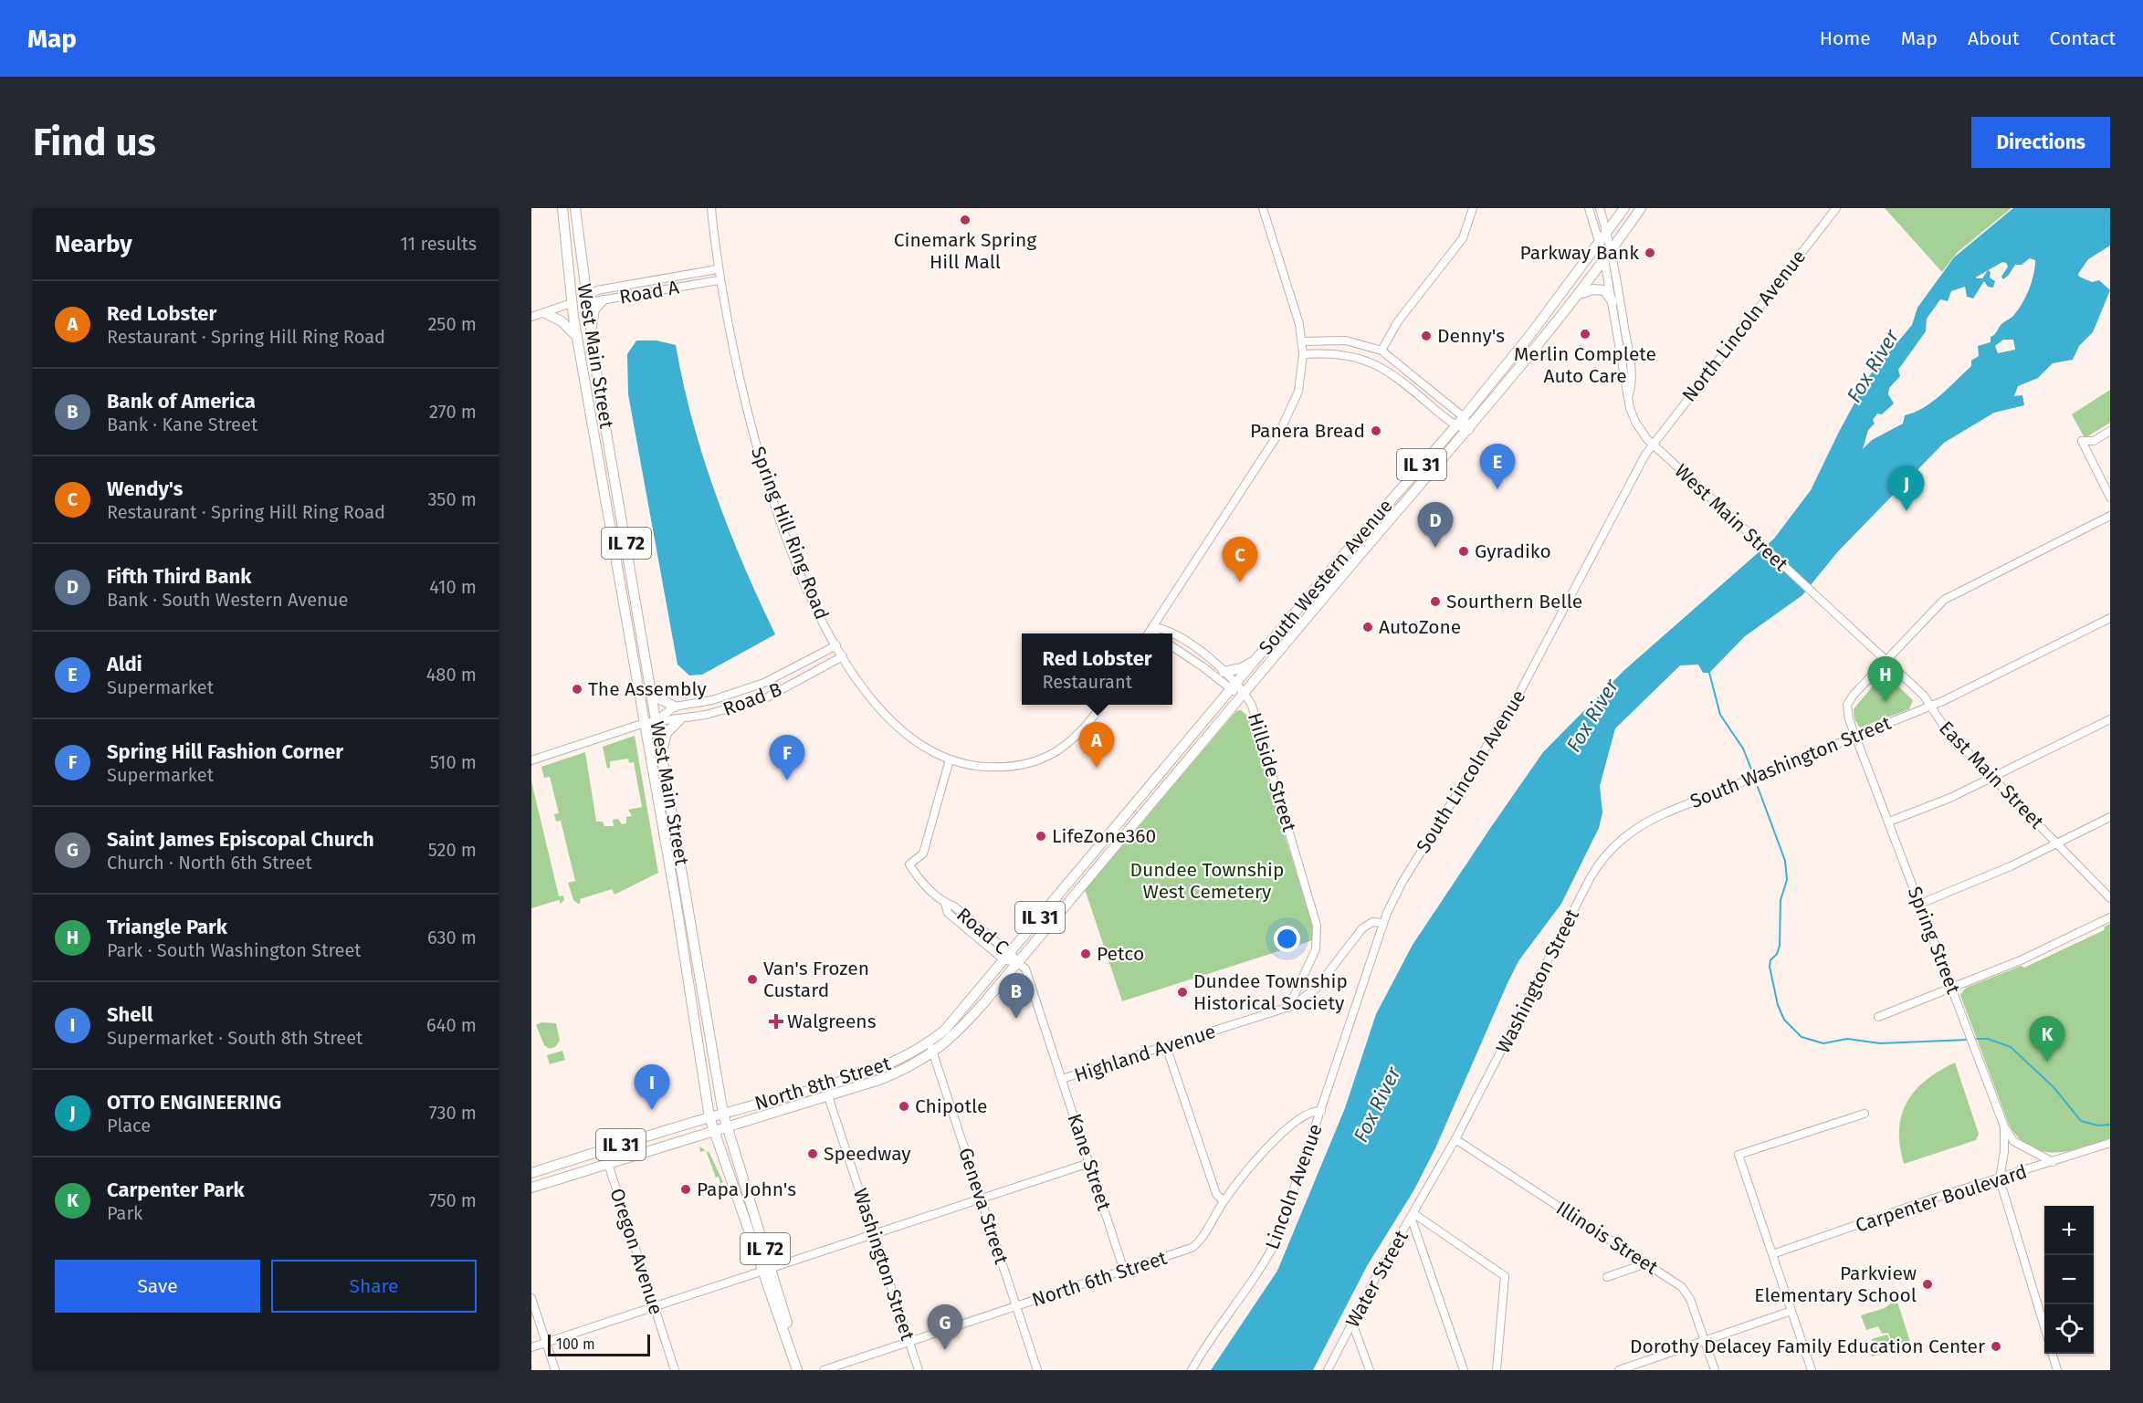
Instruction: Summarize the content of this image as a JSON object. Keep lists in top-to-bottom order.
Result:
{
  "streets": {
    "main road": [
      "West Main Street",
      "IL 31",
      "IL 72",
      "South Western Avenue",
      "North 8th Street"
    ],
    "street": [
      "Road A",
      "North Lincoln Avenue",
      "Spring Hill Ring Road",
      "Road B",
      "South Washington Street",
      "South Lincoln Avenue",
      "Hillside Street",
      "East Main Street",
      "Road C",
      "Spring Street",
      "Washington Street",
      "Highland Avenue",
      "Kane Street",
      "Lincoln Avenue",
      "Carpenter Boulevard",
      "Geneva Street",
      "Illinois Street",
      "Oregon Avenue",
      "North 6th Street",
      "Water Street"
    ]
  },
  "crossings": [
    ["Road A", "West Main Street"],
    ["Road A", "Spring Hill Ring Road"],
    ["North Lincoln Avenue", "West Main Street"],
    ["North Lincoln Avenue", "South Lincoln Avenue"],
    ["West Main Street", "IL 31"],
    ["West Main Street", "IL 72"],
    ["West Main Street", "South Western Avenue"],
    ["West Main Street", "Road B"],
    ["West Main Street", "South Lincoln Avenue"],
    ["West Main Street", "East Main Street"],
    ["West Main Street", "North 8th Street"],
    ["IL 31", "South Western Avenue"],
    ["IL 31", "North 8th Street"],
    ["Spring Hill Ring Road", "Road B"],
    ["Spring Hill Ring Road", "Road C"],
    ["South Western Avenue", "Hillside Street"],
    ["South Western Avenue", "North 8th Street"],
    ["South Washington Street", "East Main Street"],
    ["South Washington Street", "Spring Street"],
    ["South Washington Street", "Washington Street"],
    ["South Lincoln Avenue", "Highland Avenue"],
    ["South Lincoln Avenue", "Lincoln Avenue"],
    ["South Lincoln Avenue", "North 6th Street"],
    ["Hillside Street", "Highland Avenue"],
    ["Hillside Street", "North 8th Street"],
    ["East Main Street", "Spring Street"],
    ["Road C", "North 8th Street"],
    ["Road C", "Kane Street"],
    ["Spring Street", "Carpenter Boulevard"],
    ["Washington Street", "North 8th Street"],
    ["Washington Street", "Illinois Street"],
    ["Washington Street", "North 6th Street"],
    ["Washington Street", "Water Street"],
    ["Highland Avenue", "Kane Street"],
    ["North 8th Street", "Kane Street"],
    ["North 8th Street", "Geneva Street"],
    ["North 8th Street", "Oregon Avenue"],
    ["Kane Street", "North 6th Street"],
    ["Lincoln Avenue", "North 6th Street"],
    ["Geneva Street", "North 6th Street"]
  ],
  "water": ["Fox River"],
  "parks": ["Dundee Township West Cemetery"],
  "places": {
    "other": [
      "Cinemark Spring Hill Mall",
      "Parkway Bank",
      "Merlin Complete Auto Care",
      "Denny's",
      "Panera Bread",
      "Gyradiko",
      "Sourthern Belle",
      "AutoZone",
      "The Assembly",
      "LifeZone360",
      "Petco",
      "Van's Frozen Custard",
      "Dundee Township Historical Society",
      "Chipotle",
      "Speedway",
      "Papa John's",
      "Parkview Elementary School",
      "Dorothy Delacey Family Education Center"
    ],
    "health": ["Walgreens"]
  },
  "scale_bar": "100 m",
  "page": {
    "header": "Map",
    "nav": [
      "Home",
      "Map",
      "About",
      "Contact"
    ],
    "buttons": [
      "Directions",
      ["Save", "Share"]
    ],
    "title": "Find us",
    "heading": ["Nearby", "11 results"],
    "list": [
      {
        "mark": "A",
        "name": "Red Lobster",
        "note": "Restaurant · Spring Hill Ring Road",
        "value": "250 m"
      },
      {
        "mark": "B",
        "name": "Bank of America",
        "note": "Bank · Kane Street",
        "value": "270 m"
      },
      {
        "mark": "C",
        "name": "Wendy's",
        "note": "Restaurant · Spring Hill Ring Road",
        "value": "350 m"
      },
      {
        "mark": "D",
        "name": "Fifth Third Bank",
        "note": "Bank · South Western Avenue",
        "value": "410 m"
      },
      {
        "mark": "E",
        "name": "Aldi",
        "note": "Supermarket",
        "value": "480 m"
      },
      {
        "mark": "F",
        "name": "Spring Hill Fashion Corner",
        "note": "Supermarket",
        "value": "510 m"
      },
      {
        "mark": "G",
        "name": "Saint James Episcopal Church",
        "note": "Church · North 6th Street",
        "value": "520 m"
      },
      {
        "mark": "H",
        "name": "Triangle Park",
        "note": "Park · South Washington Street",
        "value": "630 m"
      },
      {
        "mark": "I",
        "name": "Shell",
        "note": "Supermarket · South 8th Street",
        "value": "640 m"
      },
      {
        "mark": "J",
        "name": "OTTO ENGINEERING",
        "note": "Place",
        "value": "730 m"
      },
      {
        "mark": "K",
        "name": "Carpenter Park",
        "note": "Park",
        "value": "750 m"
      }
    ],
    "pins": [
      "E",
      "J",
      "D",
      "C",
      "H",
      "A",
      "F",
      "B",
      "K",
      "I",
      "G"
    ],
    "popup": ["Red Lobster", "Restaurant"],
    "map_buttons": ["+", "−"],
    "scale": "100 m"
  }
}
